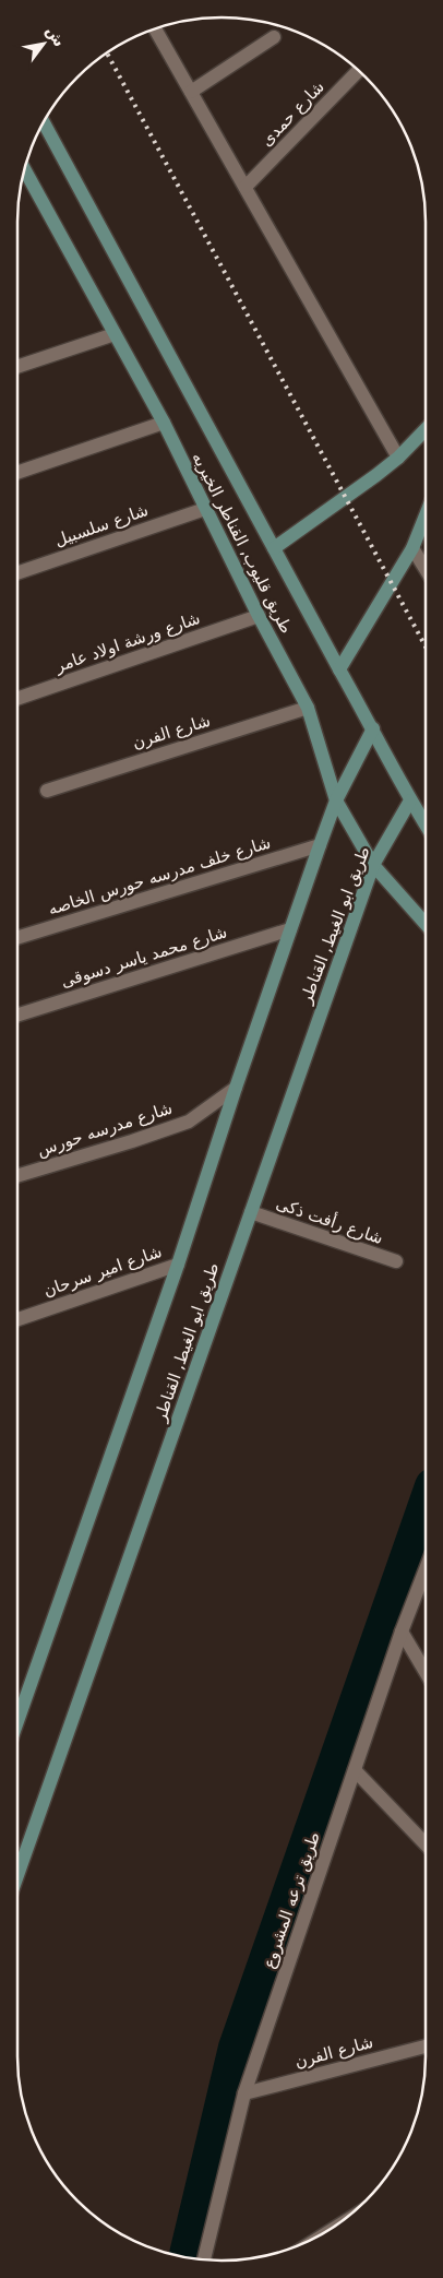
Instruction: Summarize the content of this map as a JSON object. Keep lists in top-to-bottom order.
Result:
{
  "streets": {
    "main road": ["طريق قليوب, القناطر الخيريه", "طريق ابو الغيط, القناطر"],
    "street": [
      "شارع حمدى",
      "شارع سلسبيل",
      "شارع ورشة اولاد عامر",
      "شارع الفرن",
      "شارع خلف مدرسه حورس الخاصه",
      "شارع محمد ياسر دسوقى",
      "شارع مدرسه حورس",
      "شارع رأفت ذكى",
      "شارع امير سرحان",
      "طريق ترعه المشروع"
    ]
  },
  "crossings": [
    ["شارع سلسبيل", "طريق قليوب, القناطر الخيريه"],
    ["طريق قليوب, القناطر الخيريه", "شارع ورشة اولاد عامر"],
    ["طريق قليوب, القناطر الخيريه", "شارع الفرن"],
    ["طريق قليوب, القناطر الخيريه", "طريق ابو الغيط, القناطر"],
    ["شارع الفرن", "طريق ترعه المشروع"],
    ["شارع خلف مدرسه حورس الخاصه", "طريق ابو الغيط, القناطر"],
    ["طريق ابو الغيط, القناطر", "شارع محمد ياسر دسوقى"],
    ["طريق ابو الغيط, القناطر", "شارع مدرسه حورس"],
    ["طريق ابو الغيط, القناطر", "شارع رأفت ذكى"],
    ["طريق ابو الغيط, القناطر", "شارع امير سرحان"]
  ],
  "north": "top right"
}
